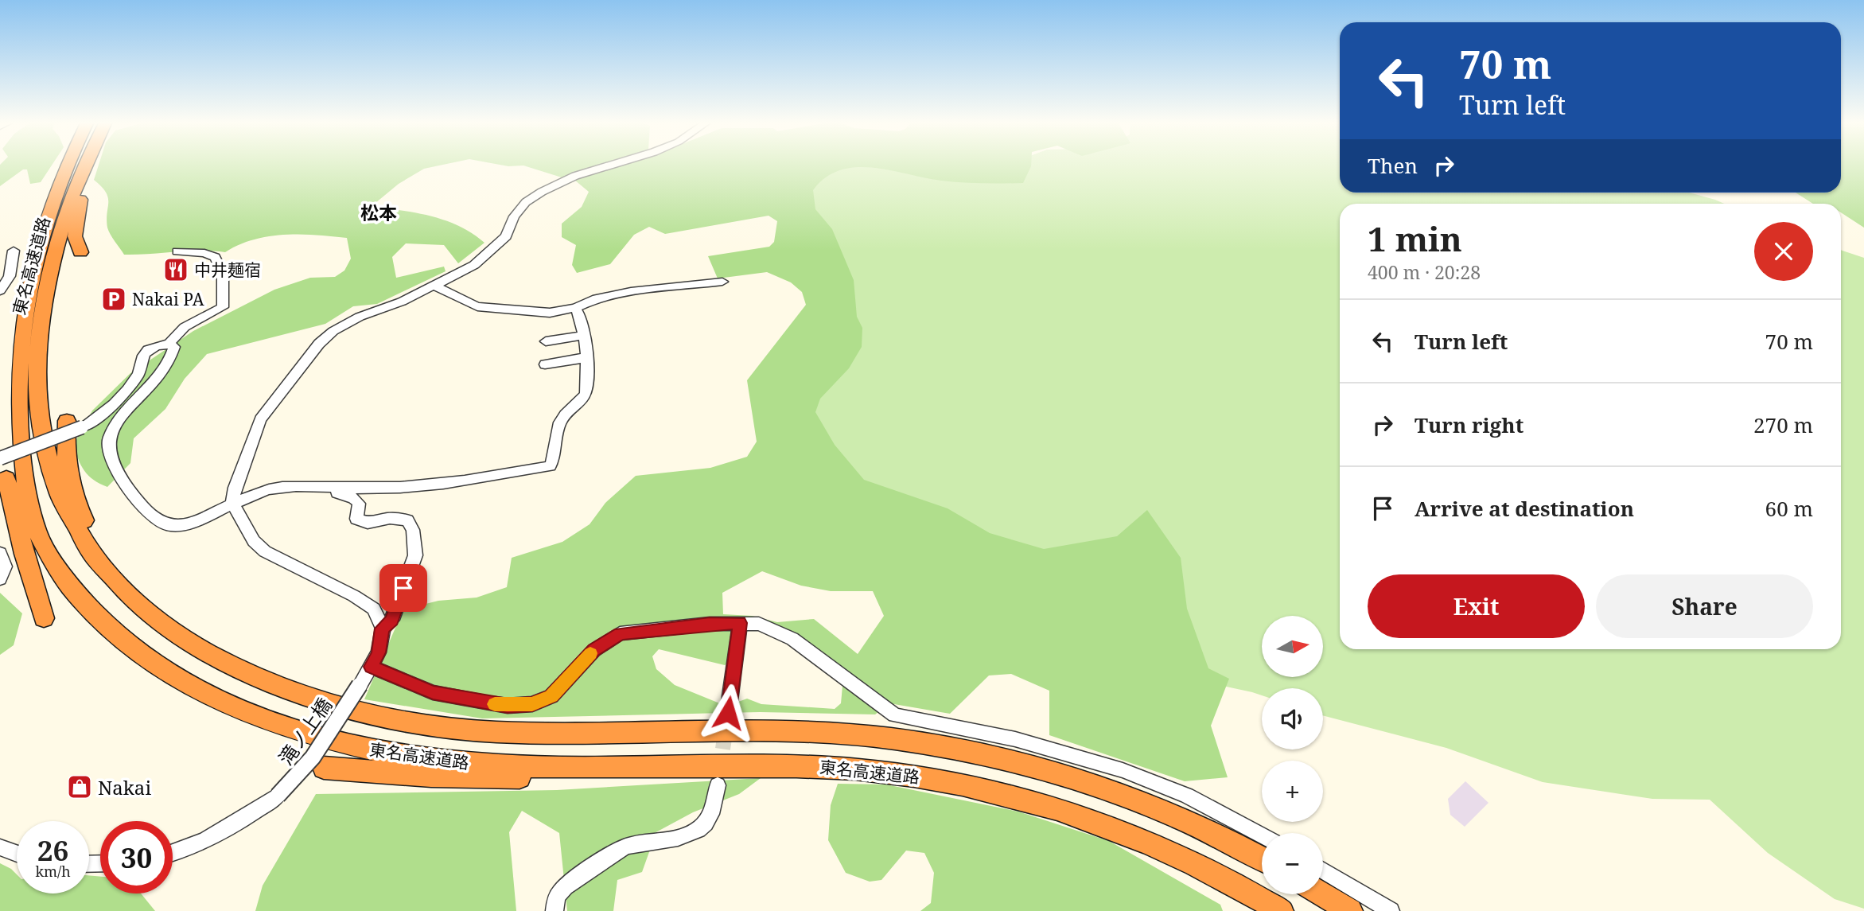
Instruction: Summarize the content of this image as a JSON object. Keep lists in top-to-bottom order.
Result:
{
  "streets": {
    "highway": ["東名高速道路"],
    "street": ["滝ノ上橋"]
  },
  "districts": ["松本"],
  "places": {
    "restaurant": ["中井麺宿"],
    "parking": ["Nakai PA"],
    "shop": ["Nakai"]
  },
  "north": "right",
  "page": {
    "turn": ["70 m", "Turn left"],
    "then": "Then",
    "heading": ["1 min", "400 m · 20:28"],
    "list": [
      {
        "name": "Turn left",
        "value": "70 m"
      },
      {
        "name": "Turn right",
        "value": "270 m"
      },
      {
        "name": "Arrive at destination",
        "value": "60 m"
      }
    ],
    "buttons": ["Exit", "Share"],
    "map_buttons": ["+", "−"],
    "speed": "26 km/h",
    "limit": "30"
  }
}
